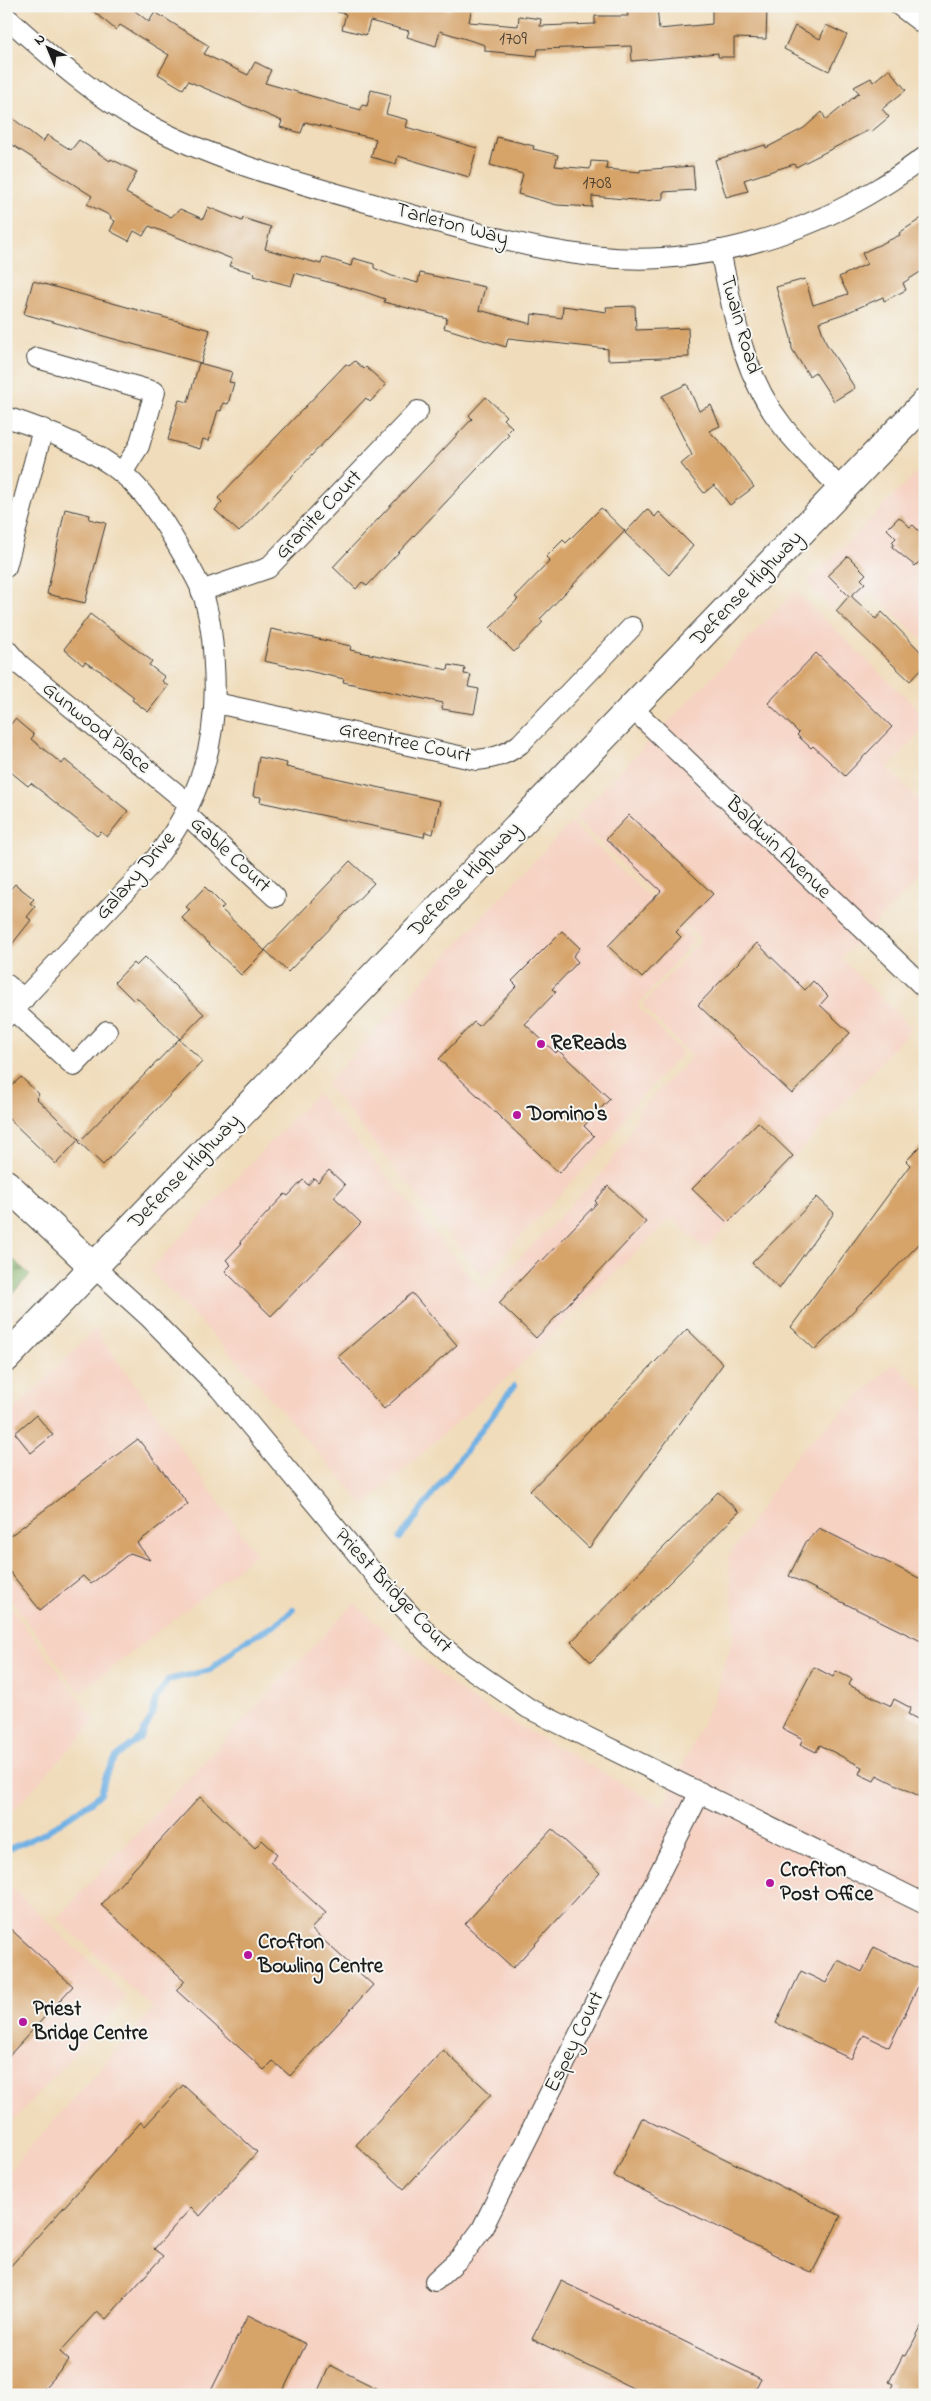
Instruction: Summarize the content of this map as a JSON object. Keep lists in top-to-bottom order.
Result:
{
  "streets": {
    "main road": ["Defense Highway"],
    "street": [
      "Tarleton Way",
      "Twain Road",
      "Granite Court",
      "Gunwood Place",
      "Greentree Court",
      "Baldwin Avenue",
      "Gable Court",
      "Galaxy Drive",
      "Priest Bridge Court",
      "Espey Court"
    ]
  },
  "crossings": [
    ["Tarleton Way", "Twain Road"],
    ["Twain Road", "Defense Highway"],
    ["Granite Court", "Galaxy Drive"],
    ["Defense Highway", "Baldwin Avenue"],
    ["Defense Highway", "Priest Bridge Court"],
    ["Gunwood Place", "Gable Court"],
    ["Gunwood Place", "Galaxy Drive"],
    ["Greentree Court", "Galaxy Drive"],
    ["Gable Court", "Galaxy Drive"],
    ["Priest Bridge Court", "Espey Court"]
  ],
  "places": [
    "ReReads",
    "Domino's",
    "Crofton Post Office",
    "Crofton Bowling Centre",
    "Priest Bridge Centre"
  ],
  "house_numbers": ["1709", "1708"],
  "north": "top left"
}
